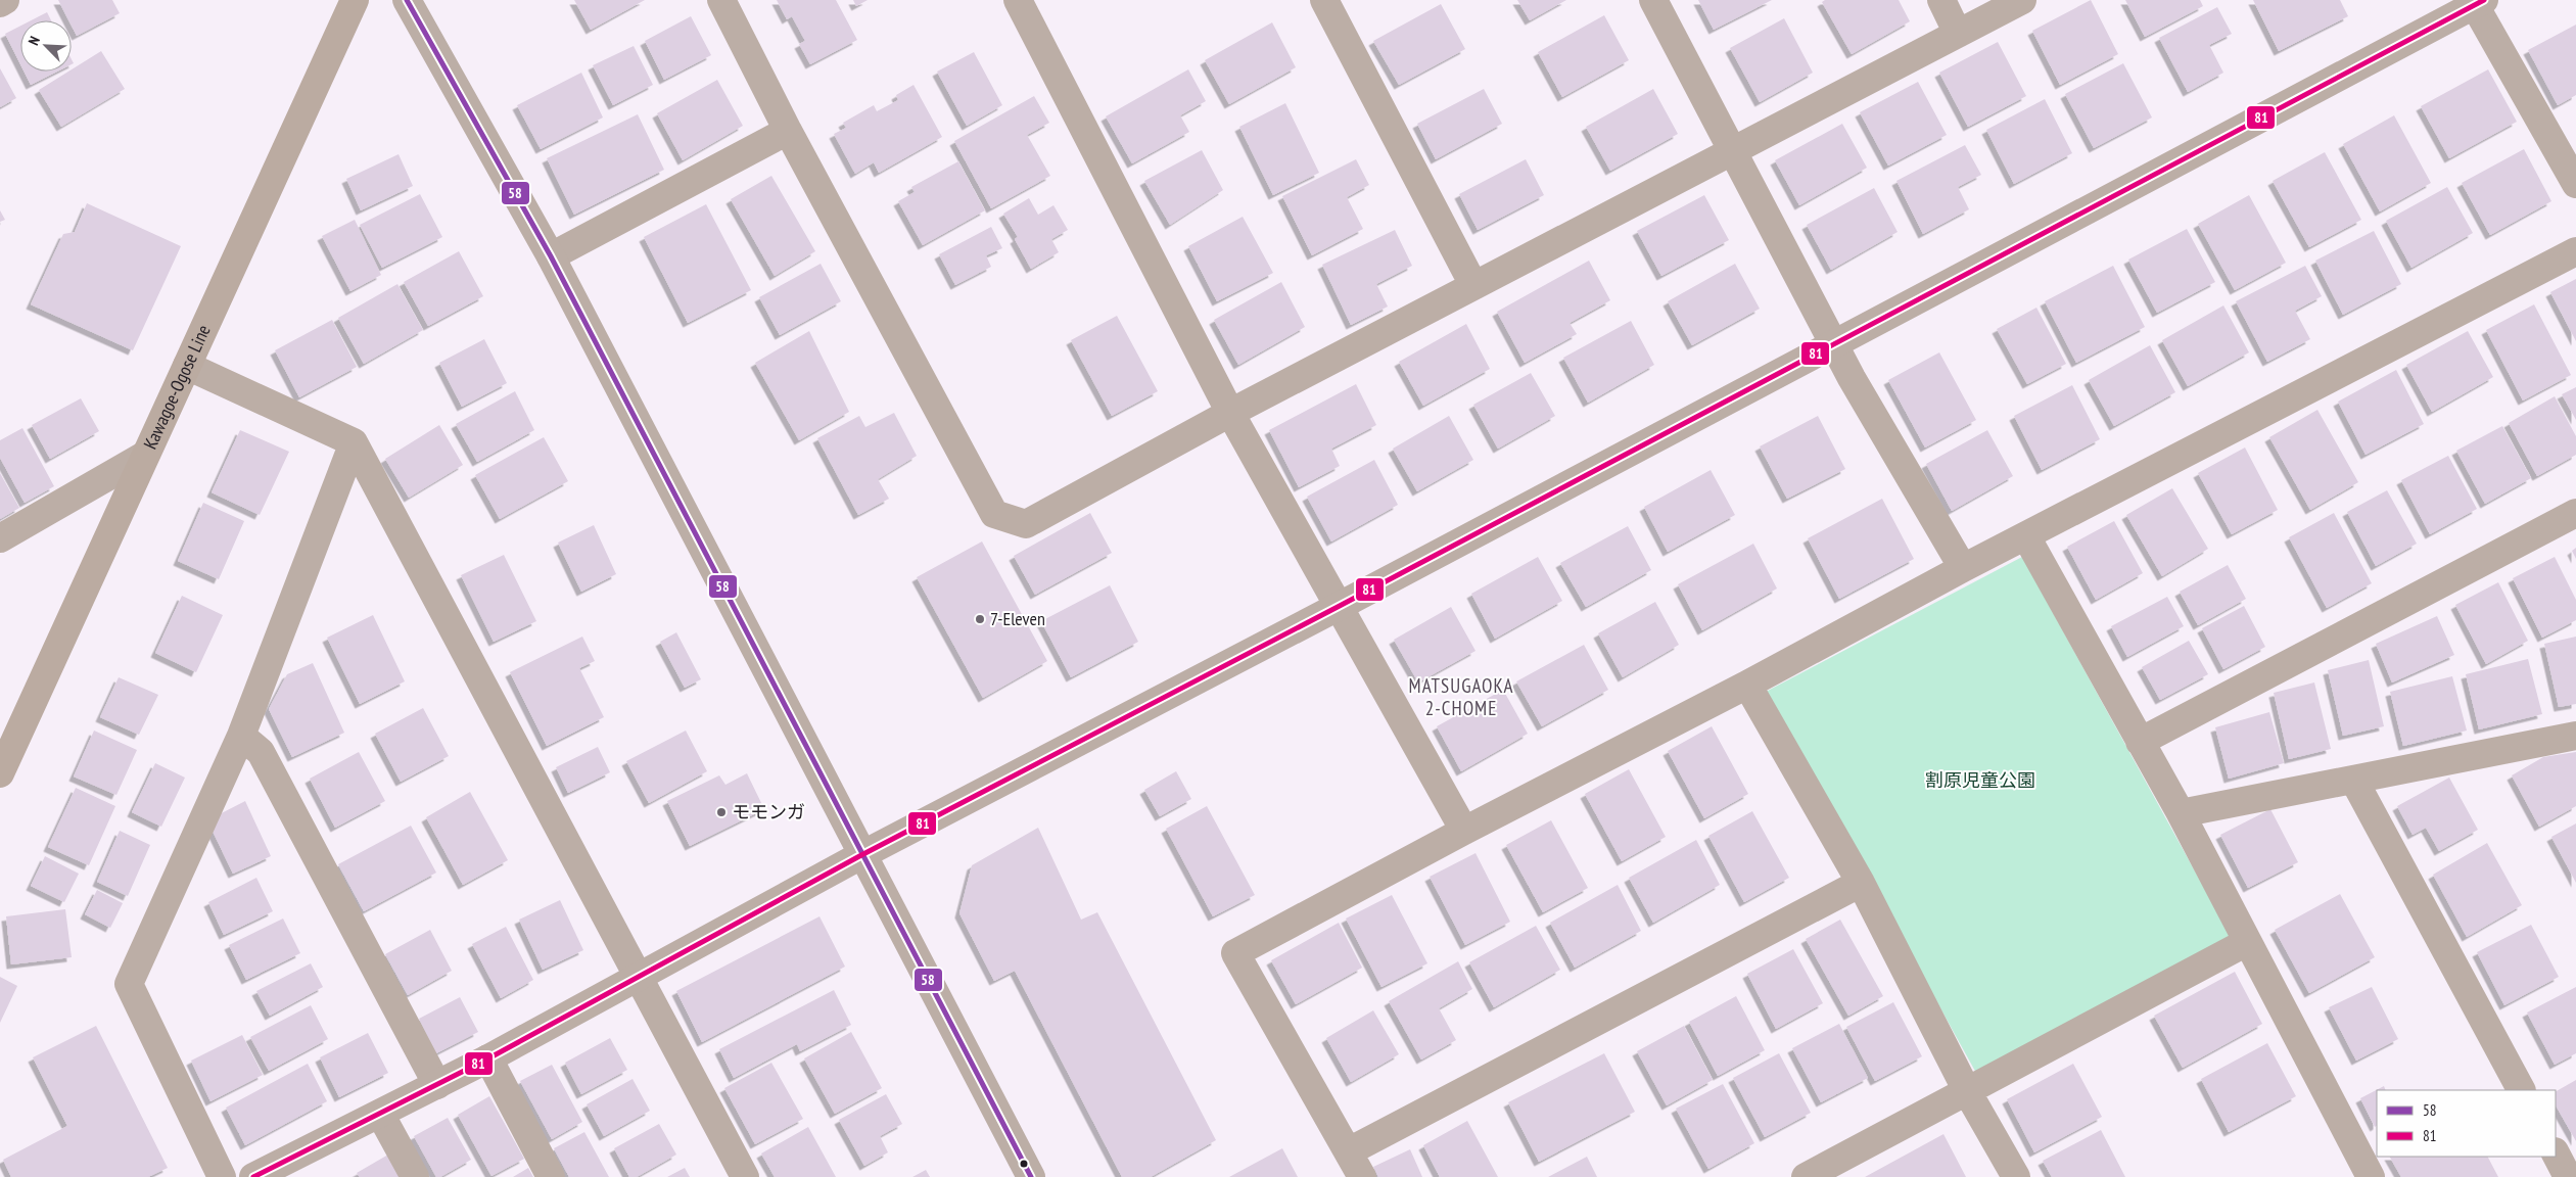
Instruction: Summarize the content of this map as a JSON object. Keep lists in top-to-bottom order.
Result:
{
  "streets": {
    "main road": ["Kawagoe-Ogose Line"]
  },
  "districts": ["MATSUGAOKA 2-CHOME"],
  "parks": ["割原児童公園"],
  "places": ["7-Eleven", "モモンガ"],
  "lines": ["transit line 58", "transit line 81"],
  "legend": ["58", "81"],
  "north": "top left"
}
